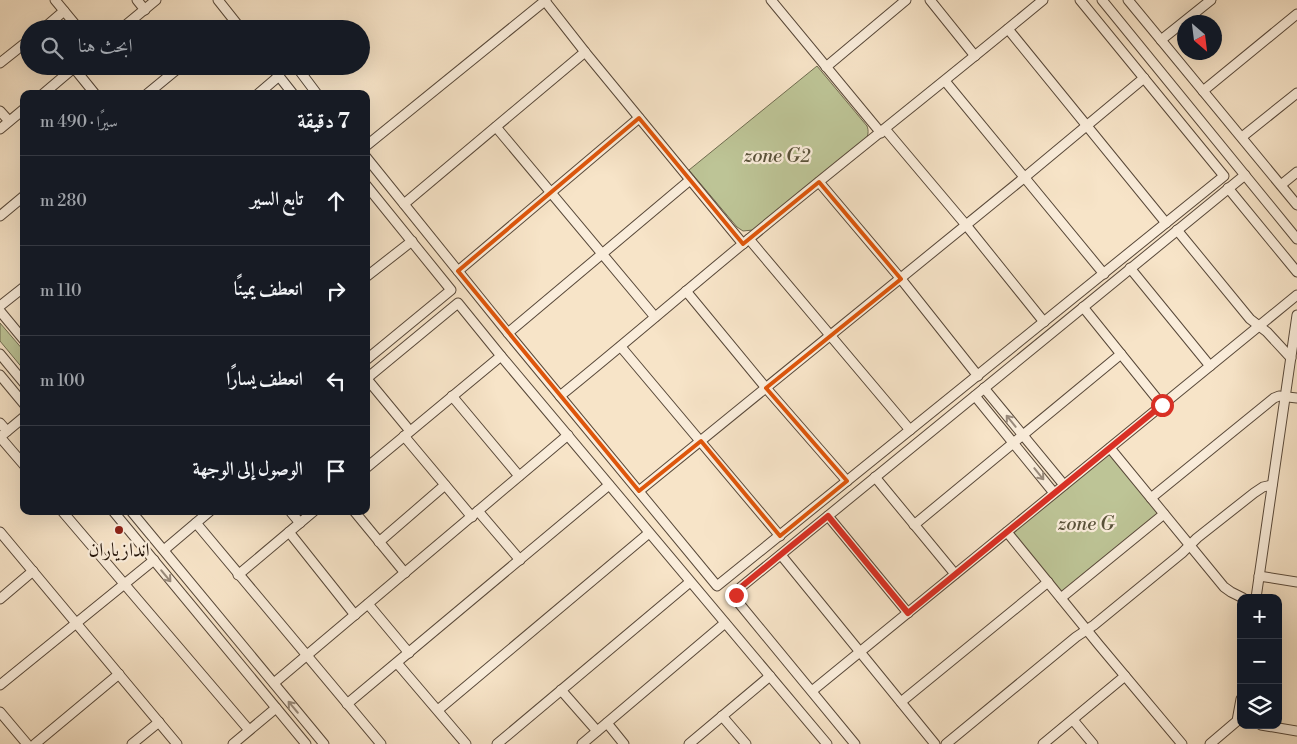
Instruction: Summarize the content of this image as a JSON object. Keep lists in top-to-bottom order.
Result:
{
  "parks": ["zone G2", "zone G"],
  "places": ["اندازياران"],
  "north": "bottom right",
  "page": {
    "search": "ابحث هنا",
    "heading": ["7 دقيقة", "سيرًا · 490 m"],
    "list": [
      ["تابع السير", "280 m"],
      ["انعطف يمينًا", "110 m"],
      ["انعطف يسارًا", "100 m"],
      "الوصول إلى الوجهة"
    ],
    "map_buttons": ["+", "−"]
  }
}
